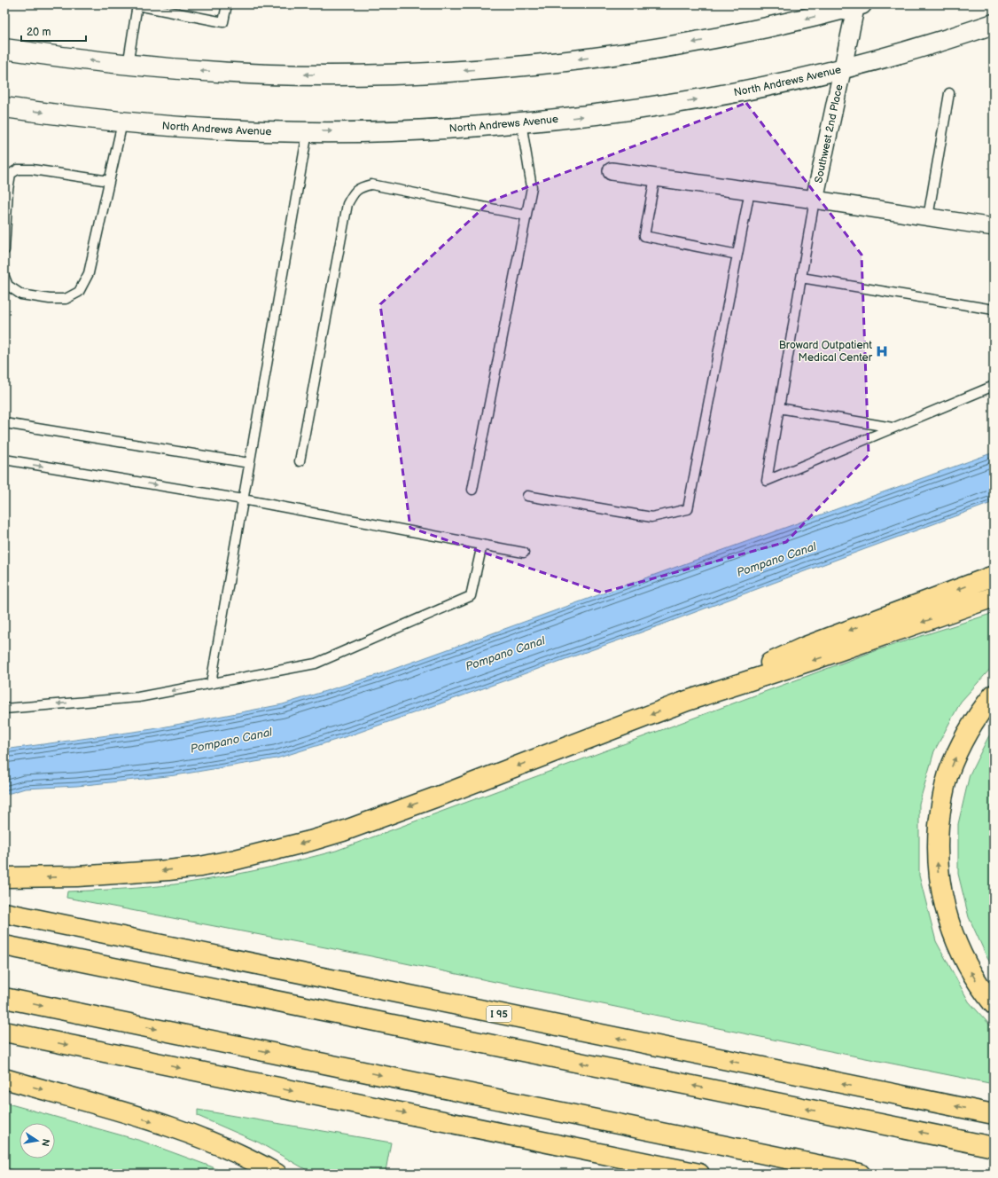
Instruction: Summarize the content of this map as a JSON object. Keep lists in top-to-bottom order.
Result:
{
  "streets": {
    "highway": ["I 95"],
    "main road": ["North Andrews Avenue"],
    "street": ["Southwest 2nd Place"]
  },
  "crossings": [
    ["North Andrews Avenue", "Southwest 2nd Place"]
  ],
  "water": ["Pompano Canal"],
  "places": {
    "hospital": ["Broward Outpatient Medical Center"]
  },
  "scale_bar": "20 m",
  "north": "right"
}
